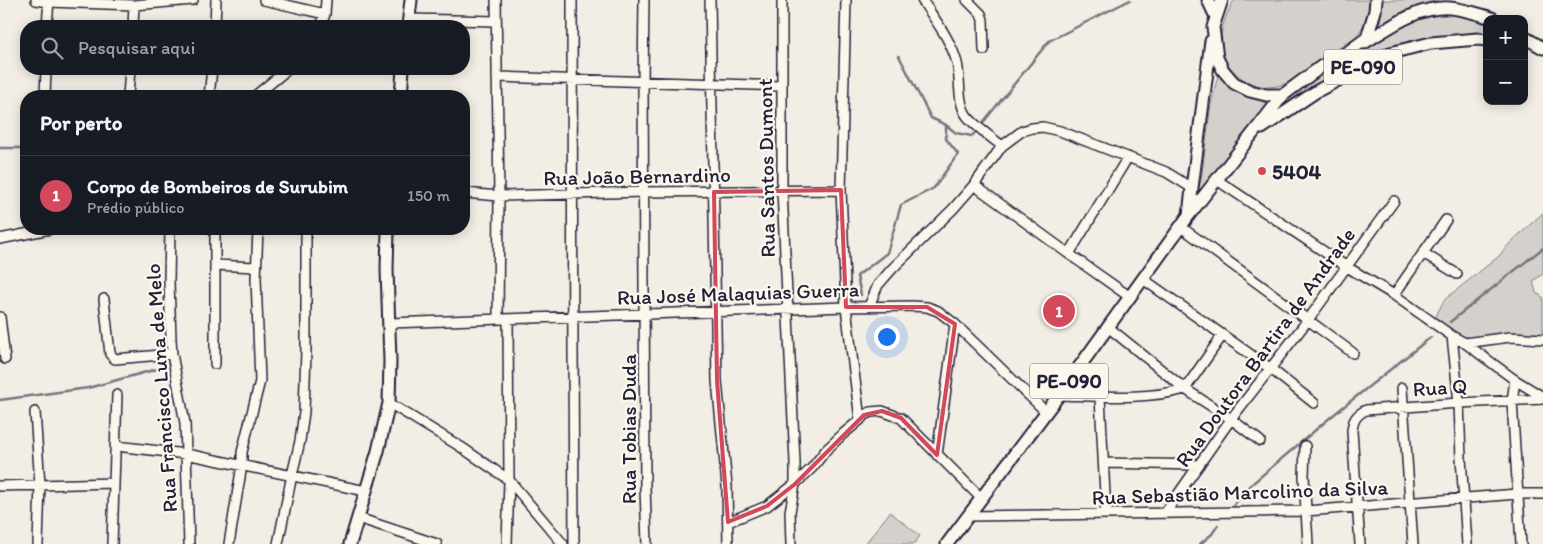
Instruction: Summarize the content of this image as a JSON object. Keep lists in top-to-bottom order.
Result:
{
  "streets": {
    "main road": ["PE-090"],
    "street": [
      "Rua Santos Dumont",
      "Rua João Bernardino",
      "Rua José Malaquias Guerra",
      "Rua Doutora Bartira de Andrade",
      "Rua Q",
      "Rua Francisco Luna de Melo",
      "Rua Tobias Duda",
      "Rua Sebastião Marcolino da Silva"
    ]
  },
  "crossings": [
    ["PE-090", "Rua José Malaquias Guerra"],
    ["PE-090", "Rua Sebastião Marcolino da Silva"],
    ["Rua Santos Dumont", "Rua João Bernardino"],
    ["Rua Santos Dumont", "Rua José Malaquias Guerra"],
    ["Rua João Bernardino", "Rua Tobias Duda"],
    ["Rua José Malaquias Guerra", "Rua Tobias Duda"],
    ["Rua Doutora Bartira de Andrade", "Rua Sebastião Marcolino da Silva"],
    ["Rua Q", "Rua Sebastião Marcolino da Silva"]
  ],
  "places": ["5404"],
  "page": {
    "map_buttons": ["+", "−"],
    "search": "Pesquisar aqui",
    "heading": "Por perto",
    "list": [
      {
        "mark": "1",
        "name": "Corpo de Bombeiros de Surubim",
        "note": "Prédio público",
        "value": "150 m"
      }
    ],
    "pins": "1"
  }
}
